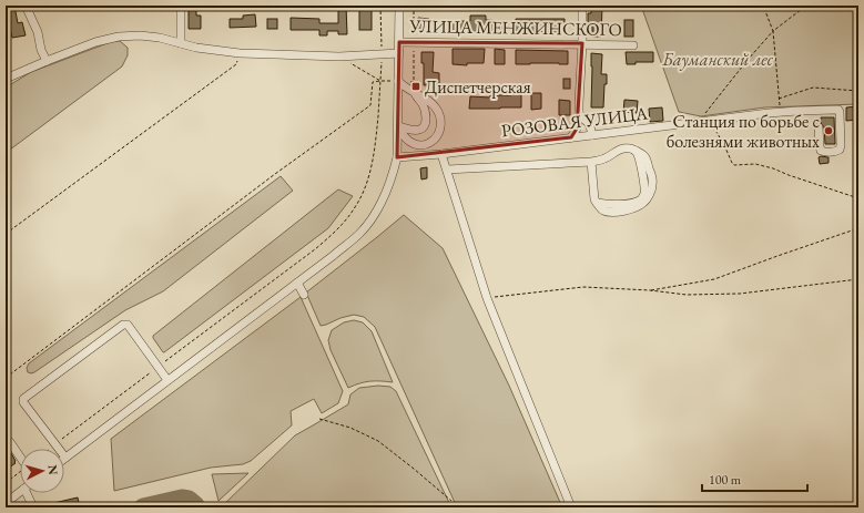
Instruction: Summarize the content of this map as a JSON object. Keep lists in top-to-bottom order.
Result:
{
  "streets": {
    "street": ["УЛИЦА МЕНЖИНСКОГО", "РОЗОВАЯ УЛИЦА"]
  },
  "parks": ["Бауманский лес"],
  "places": {
    "transit": ["Диспетчерская"],
    "other": ["Станция по борьбе с болезнями животных"]
  },
  "scale_bar": "100 m",
  "north": "right"
}
